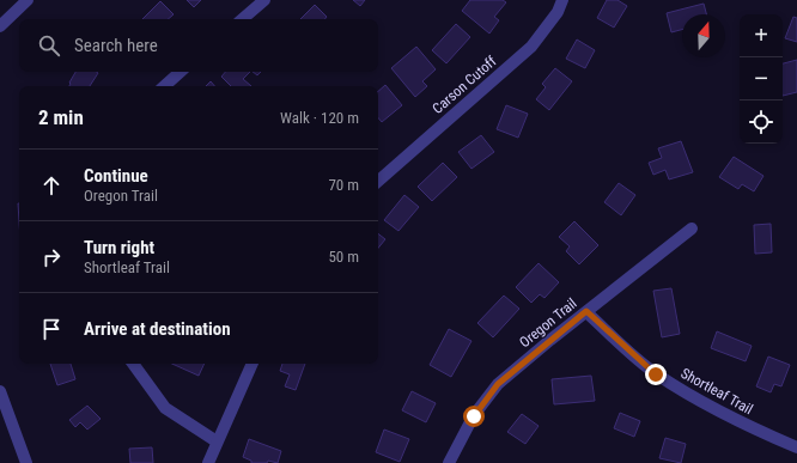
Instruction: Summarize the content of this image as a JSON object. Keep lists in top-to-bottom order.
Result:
{
  "streets": {
    "street": ["Carson Cutoff", "Oregon Trail", "Shortleaf Trail"]
  },
  "crossings": [
    ["Oregon Trail", "Shortleaf Trail"]
  ],
  "north": "top",
  "page": {
    "map_buttons": ["+", "−"],
    "search": "Search here",
    "heading": ["2 min", "Walk · 120 m"],
    "list": [
      ["Continue", "Oregon Trail", "70 m"],
      ["Turn right", "Shortleaf Trail", "50 m"],
      "Arrive at destination"
    ]
  }
}
